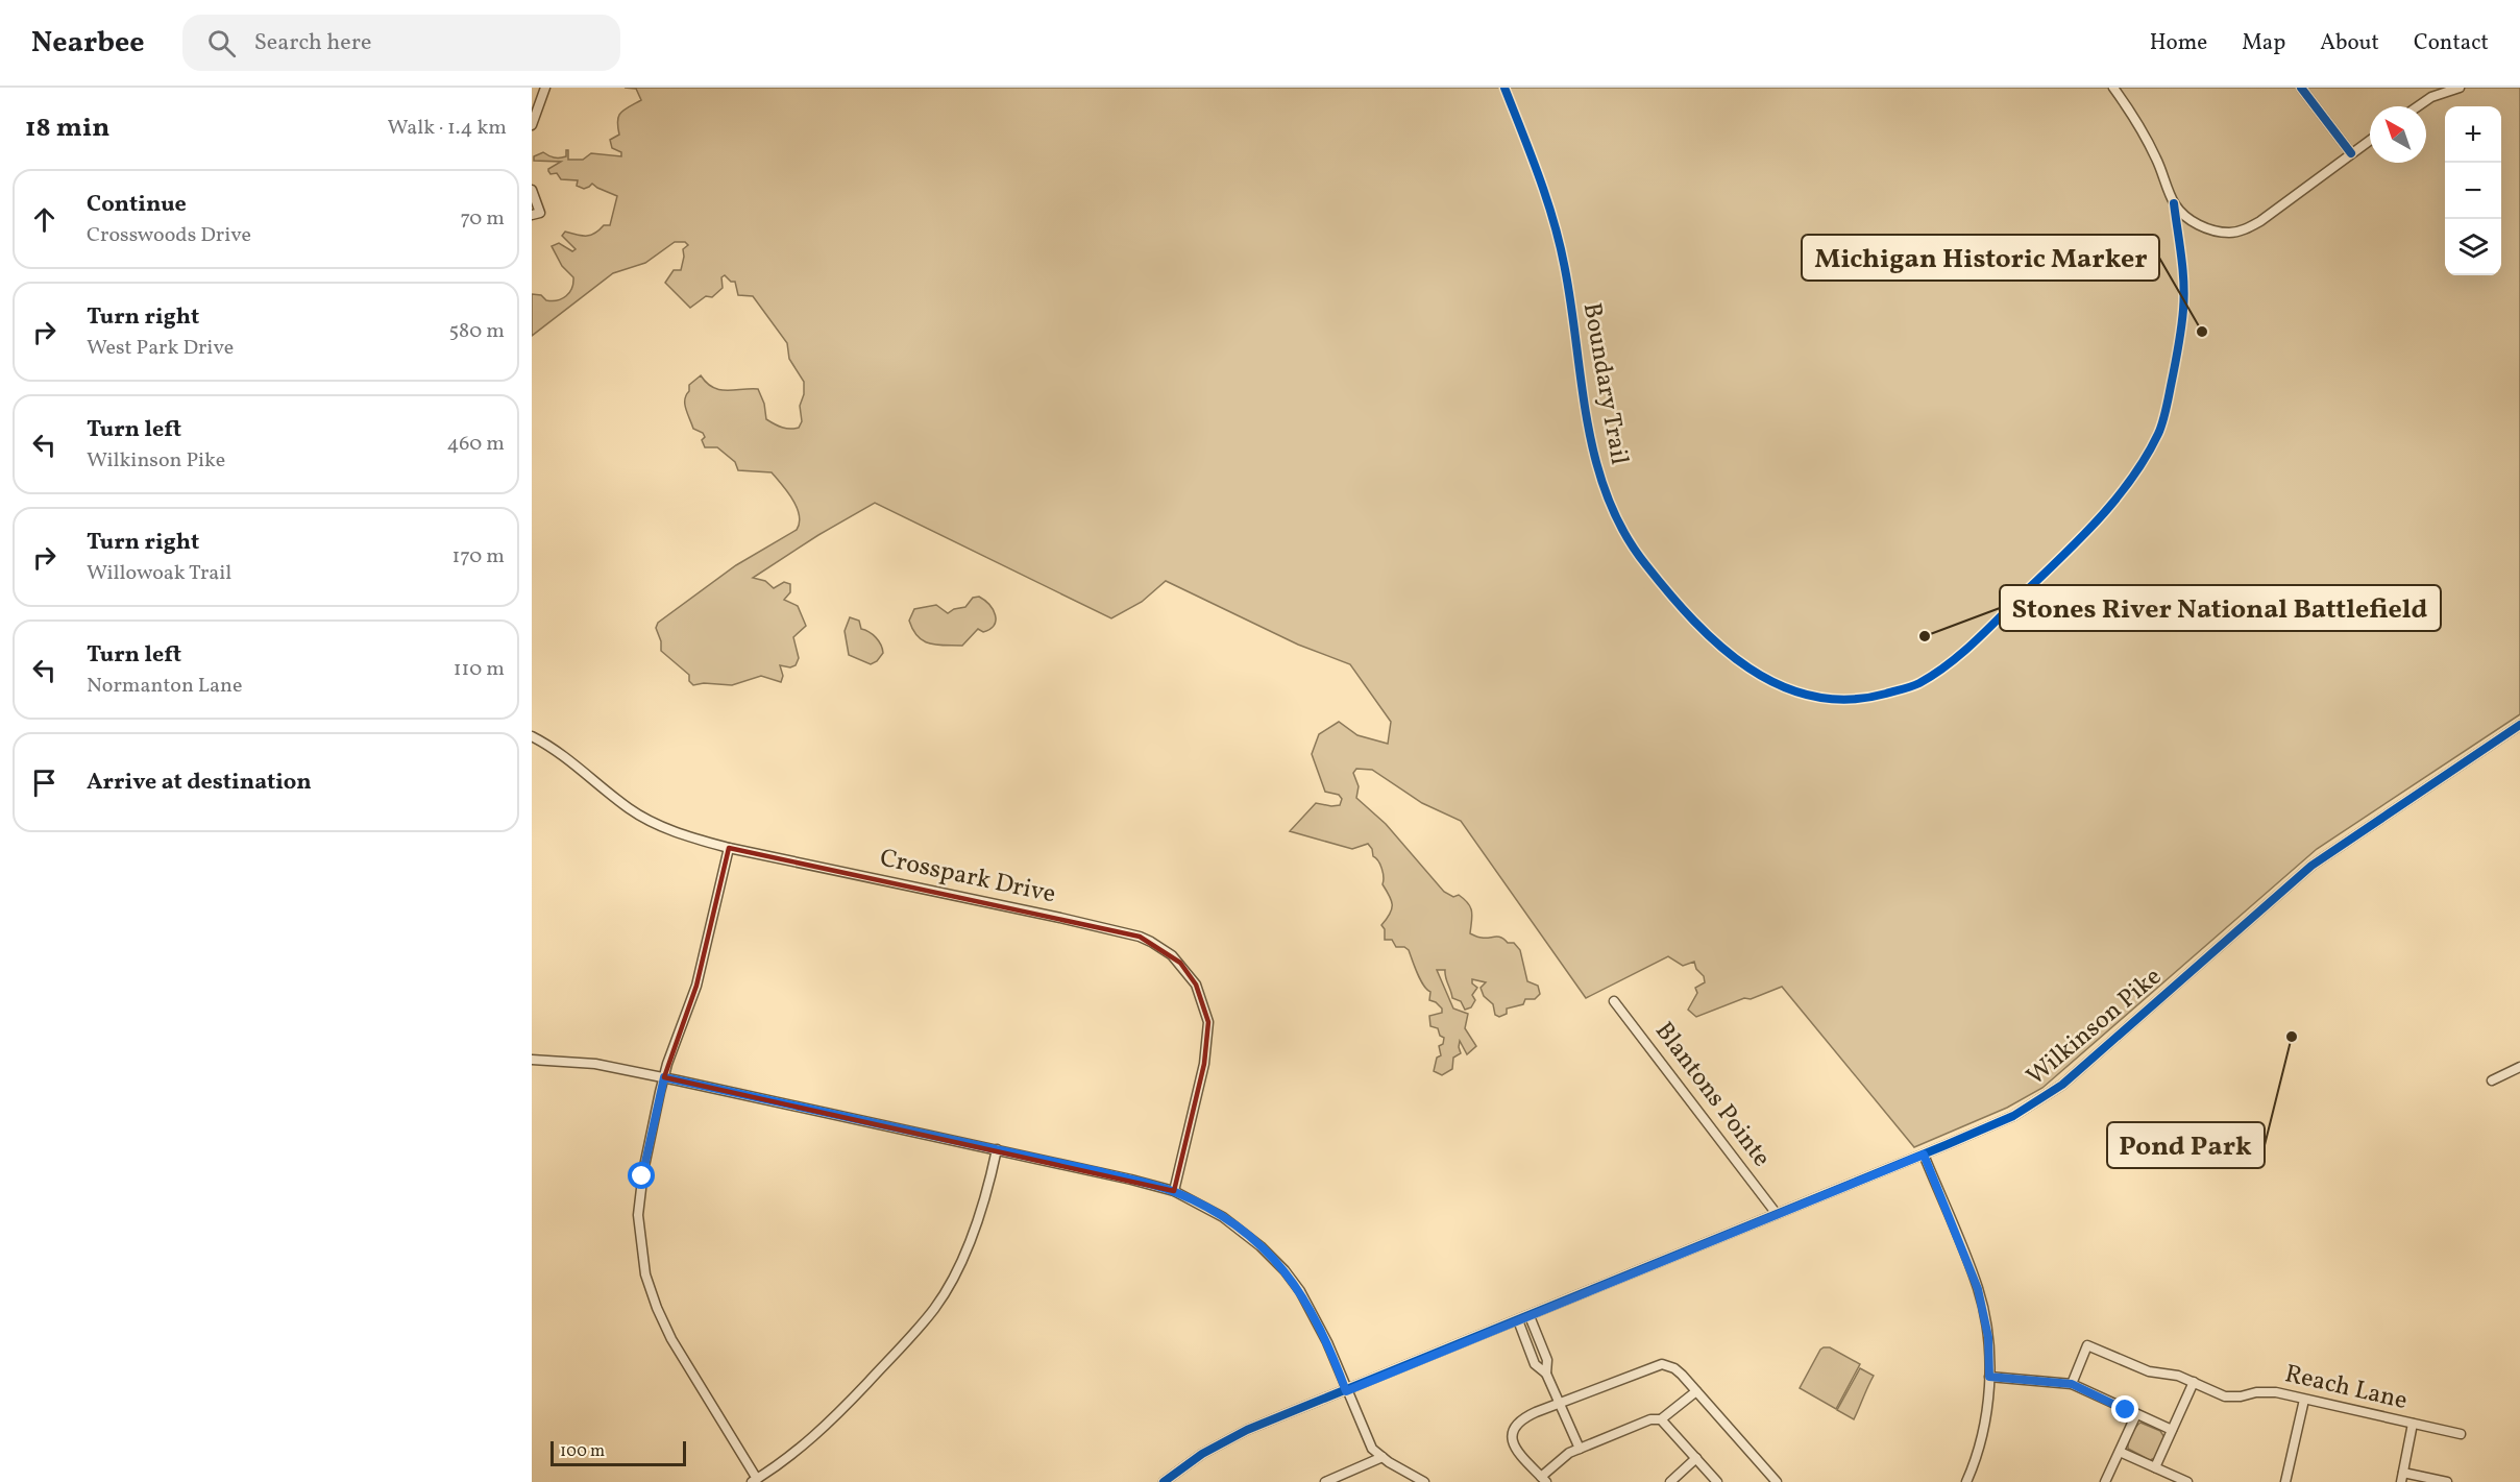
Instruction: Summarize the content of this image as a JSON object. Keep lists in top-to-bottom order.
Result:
{
  "streets": {
    "street": [
      "Crosspark Drive",
      "Wilkinson Pike",
      "Blantons Pointe",
      "Reach Lane"
    ],
    "cycle path": ["Boundary Trail"]
  },
  "crossings": [
    ["Wilkinson Pike", "Blantons Pointe"]
  ],
  "places": ["Michigan Historic Marker", "Stones River National Battlefield", "Pond Park"],
  "scale_bar": "100 m",
  "north": "top left",
  "page": {
    "header": "Nearbee",
    "search": "Search here",
    "nav": [
      "Home",
      "Map",
      "About",
      "Contact"
    ],
    "heading": ["18 min", "Walk · 1.4 km"],
    "map_buttons": ["+", "−"],
    "list": [
      ["Continue", "Crosswoods Drive", "70 m"],
      ["Turn right", "West Park Drive", "580 m"],
      ["Turn left", "Wilkinson Pike", "460 m"],
      ["Turn right", "Willowoak Trail", "170 m"],
      ["Turn left", "Normanton Lane", "110 m"],
      "Arrive at destination"
    ],
    "scale": "100 m"
  }
}
